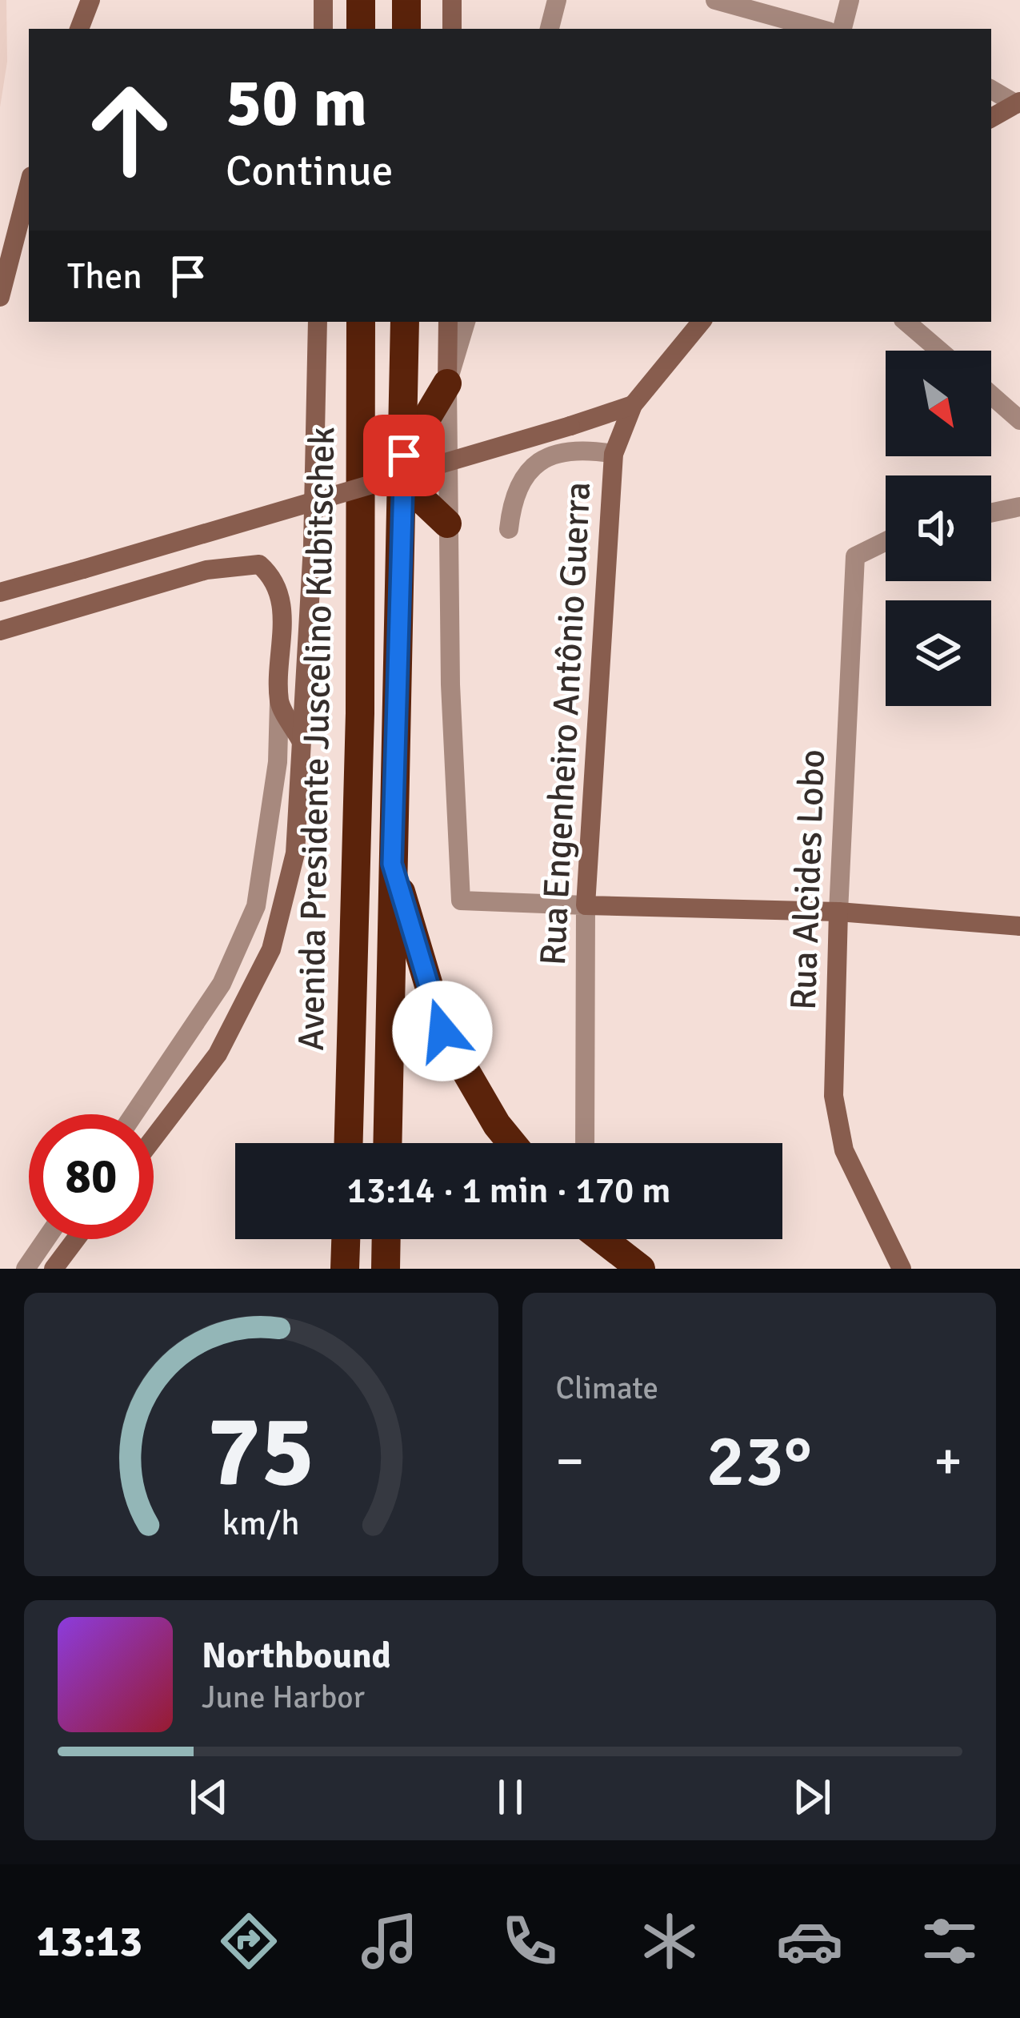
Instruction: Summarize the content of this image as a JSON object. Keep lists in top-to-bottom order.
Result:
{
  "streets": {
    "highway": ["Avenida Presidente Juscelino Kubitschek"],
    "street": ["Rua Engenheiro Antônio Guerra", "Rua Alcides Lobo"]
  },
  "north": "bottom right",
  "page": {
    "turn": ["50 m", "Continue"],
    "then": "Then",
    "limit": "80",
    "trip": "13:14 · 1 min · 170 m",
    "tile": "Climate",
    "heat": ["−", "23°", "+"],
    "song": ["Northbound", "June Harbor"],
    "tabs": "13:13",
    "gauge": ["75", "km/h"]
  }
}
